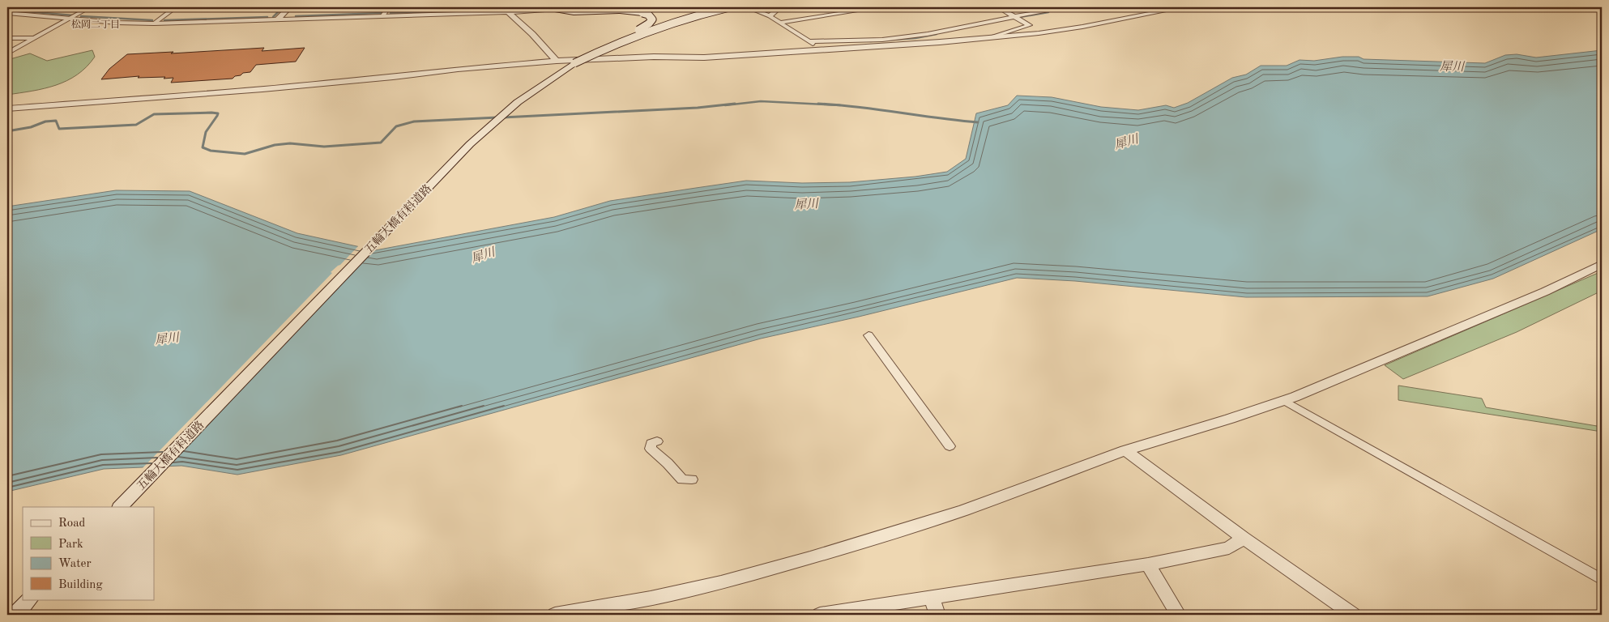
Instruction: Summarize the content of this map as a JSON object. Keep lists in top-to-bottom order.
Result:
{
  "streets": {
    "main road": ["五輪大橋有料道路"]
  },
  "districts": ["松岡二丁目"],
  "water": ["犀川"],
  "legend": [
    "Road",
    "Park",
    "Water",
    "Building"
  ]
}
